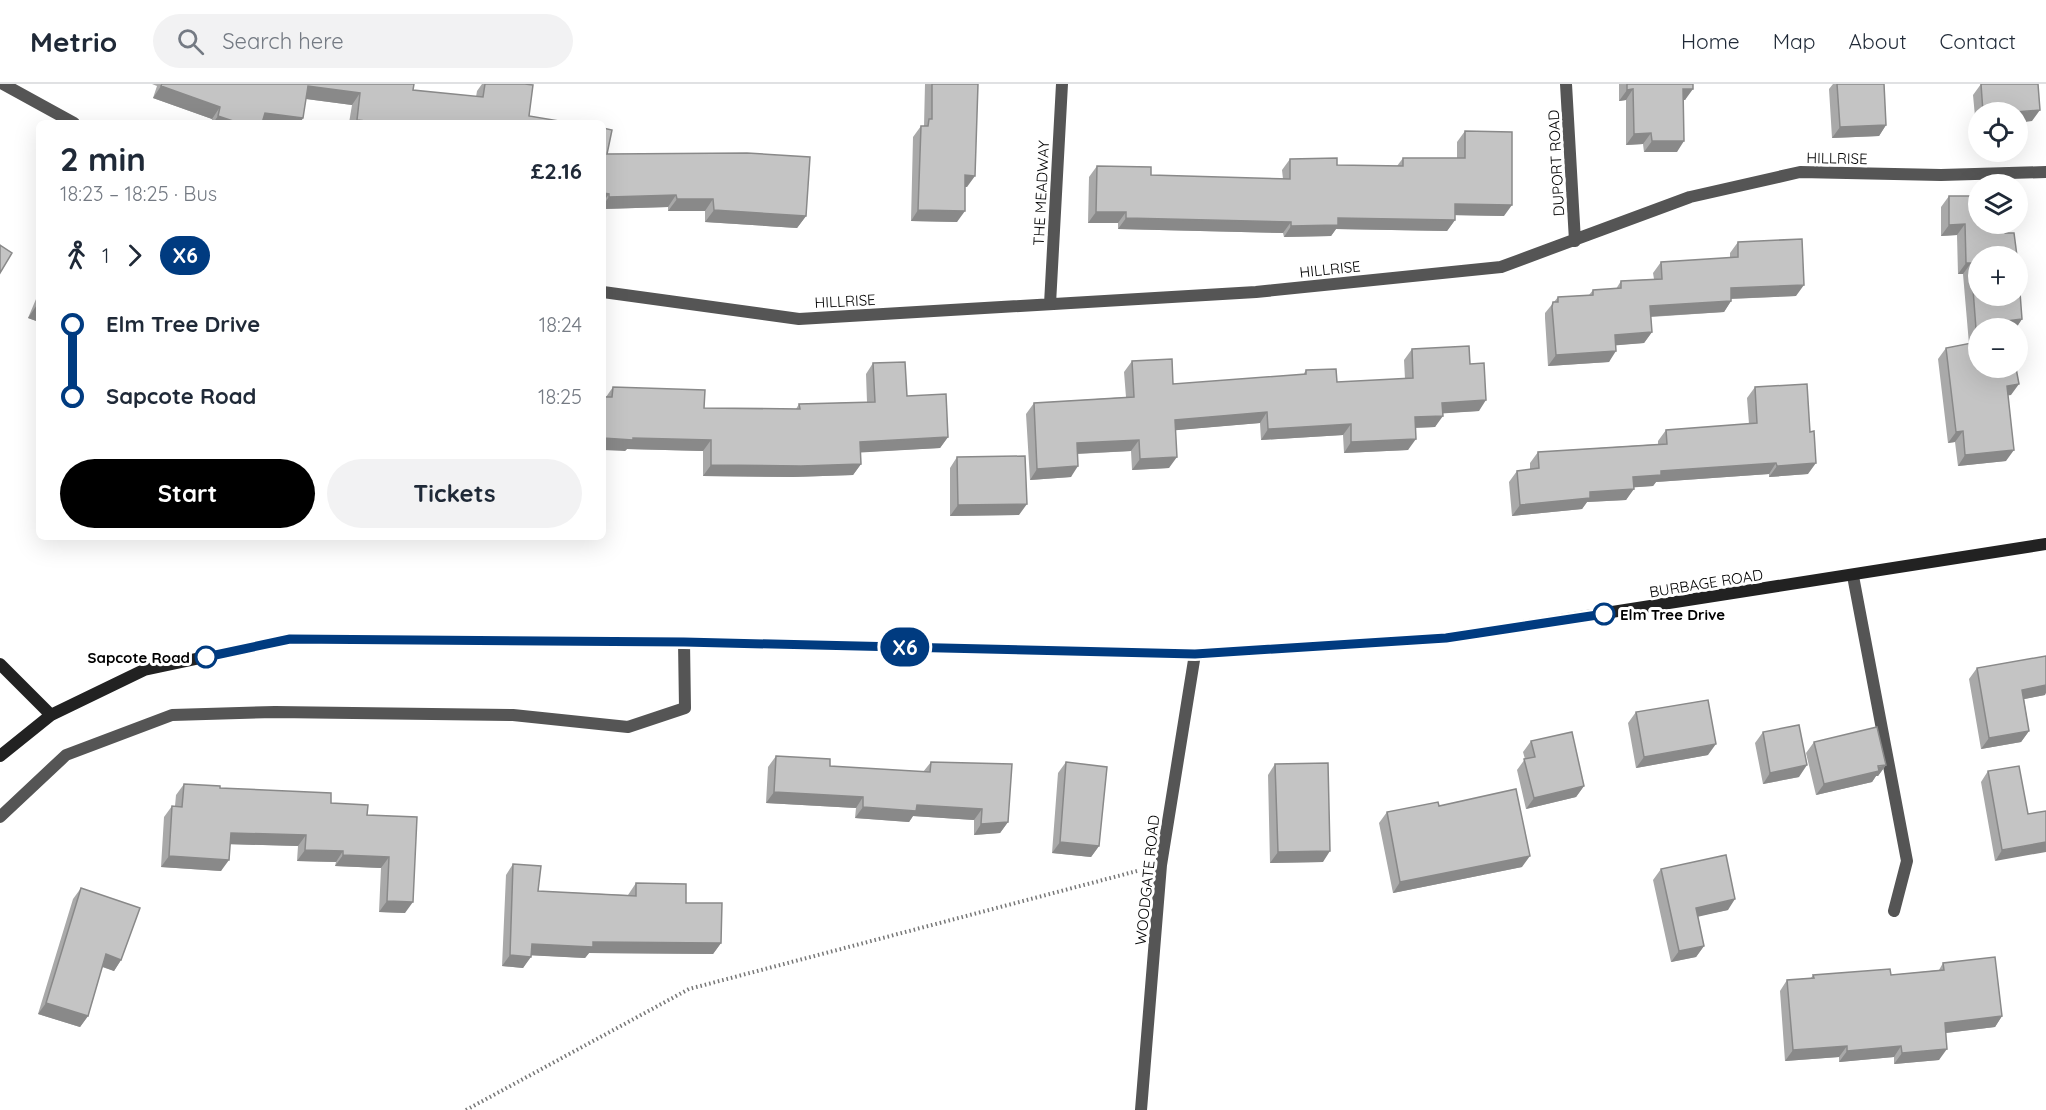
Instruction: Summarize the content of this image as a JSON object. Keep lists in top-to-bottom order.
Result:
{
  "streets": {
    "main road": ["BURBAGE ROAD"],
    "street": [
      "HILLRISE",
      "DUPORT ROAD",
      "THE MEADWAY",
      "WOODGATE ROAD"
    ]
  },
  "crossings": [
    ["HILLRISE", "DUPORT ROAD"],
    ["HILLRISE", "THE MEADWAY"],
    ["BURBAGE ROAD", "WOODGATE ROAD"]
  ],
  "places": ["Elm Tree Drive", "Sapcote Road"],
  "lines": ["bus line X6"],
  "page": {
    "header": "Metrio",
    "search": "Search here",
    "nav": [
      "Home",
      "Map",
      "About",
      "Contact"
    ],
    "on_map": "X6",
    "map_buttons": ["+", "−"],
    "heading": ["2 min", "18:23 – 18:25 · Bus", "£2.16"],
    "legs": ["1", "X6"],
    "list": [
      {
        "name": "Elm Tree Drive",
        "value": "18:24"
      },
      {
        "name": "Sapcote Road",
        "value": "18:25"
      }
    ],
    "buttons": ["Start", "Tickets"]
  }
}
